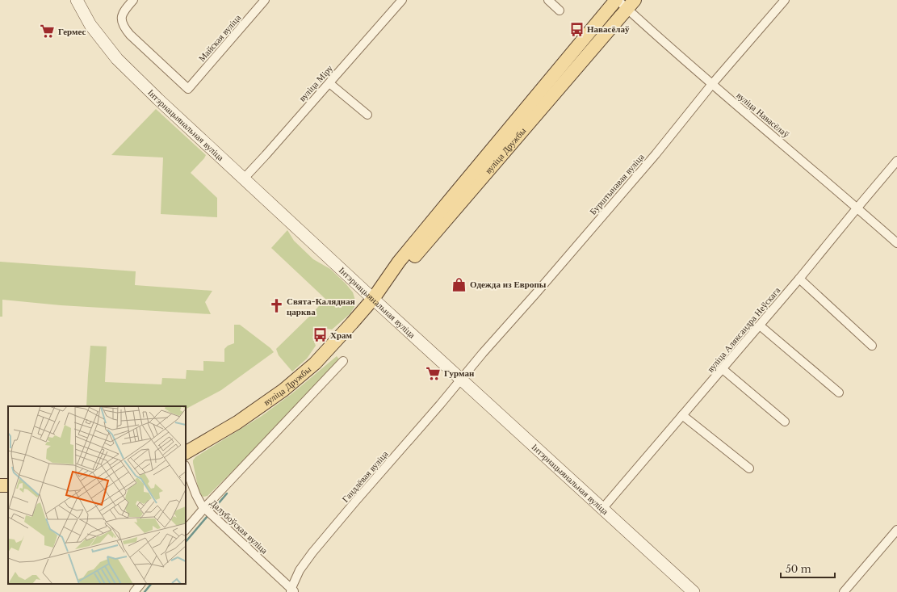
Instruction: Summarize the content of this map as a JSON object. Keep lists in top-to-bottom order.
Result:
{
  "streets": {
    "main road": ["Інтэрнацыянальная вуліца", "вуліца Дружбы"],
    "street": [
      "Майская вуліца",
      "вуліца Міру",
      "вуліца Навасёлаў",
      "Бурштынавая вуліца",
      "вуліца Аляксандра Неўскага",
      "Гандлёвая вуліца",
      "Далубоўская вуліца"
    ]
  },
  "crossings": [
    ["вуліца Міру", "Інтэрнацыянальная вуліца"],
    ["вуліца Навасёлаў", "вуліца Дружбы"],
    ["вуліца Навасёлаў", "Бурштынавая вуліца"],
    ["вуліца Навасёлаў", "вуліца Аляксандра Неўскага"],
    ["Інтэрнацыянальная вуліца", "вуліца Дружбы"],
    ["Інтэрнацыянальная вуліца", "Бурштынавая вуліца"],
    ["Інтэрнацыянальная вуліца", "вуліца Аляксандра Неўскага"],
    ["Інтэрнацыянальная вуліца", "Гандлёвая вуліца"],
    ["Бурштынавая вуліца", "Гандлёвая вуліца"],
    ["Гандлёвая вуліца", "Далубоўская вуліца"]
  ],
  "places": {
    "bus stop": ["Навасёлаў", "Храм"],
    "supermarket": ["Гермес", "Гурман"],
    "shop": ["Одежда из Европы"],
    "church": ["Свята-Калядная царква"]
  },
  "scale_bar": "50 m"
}
